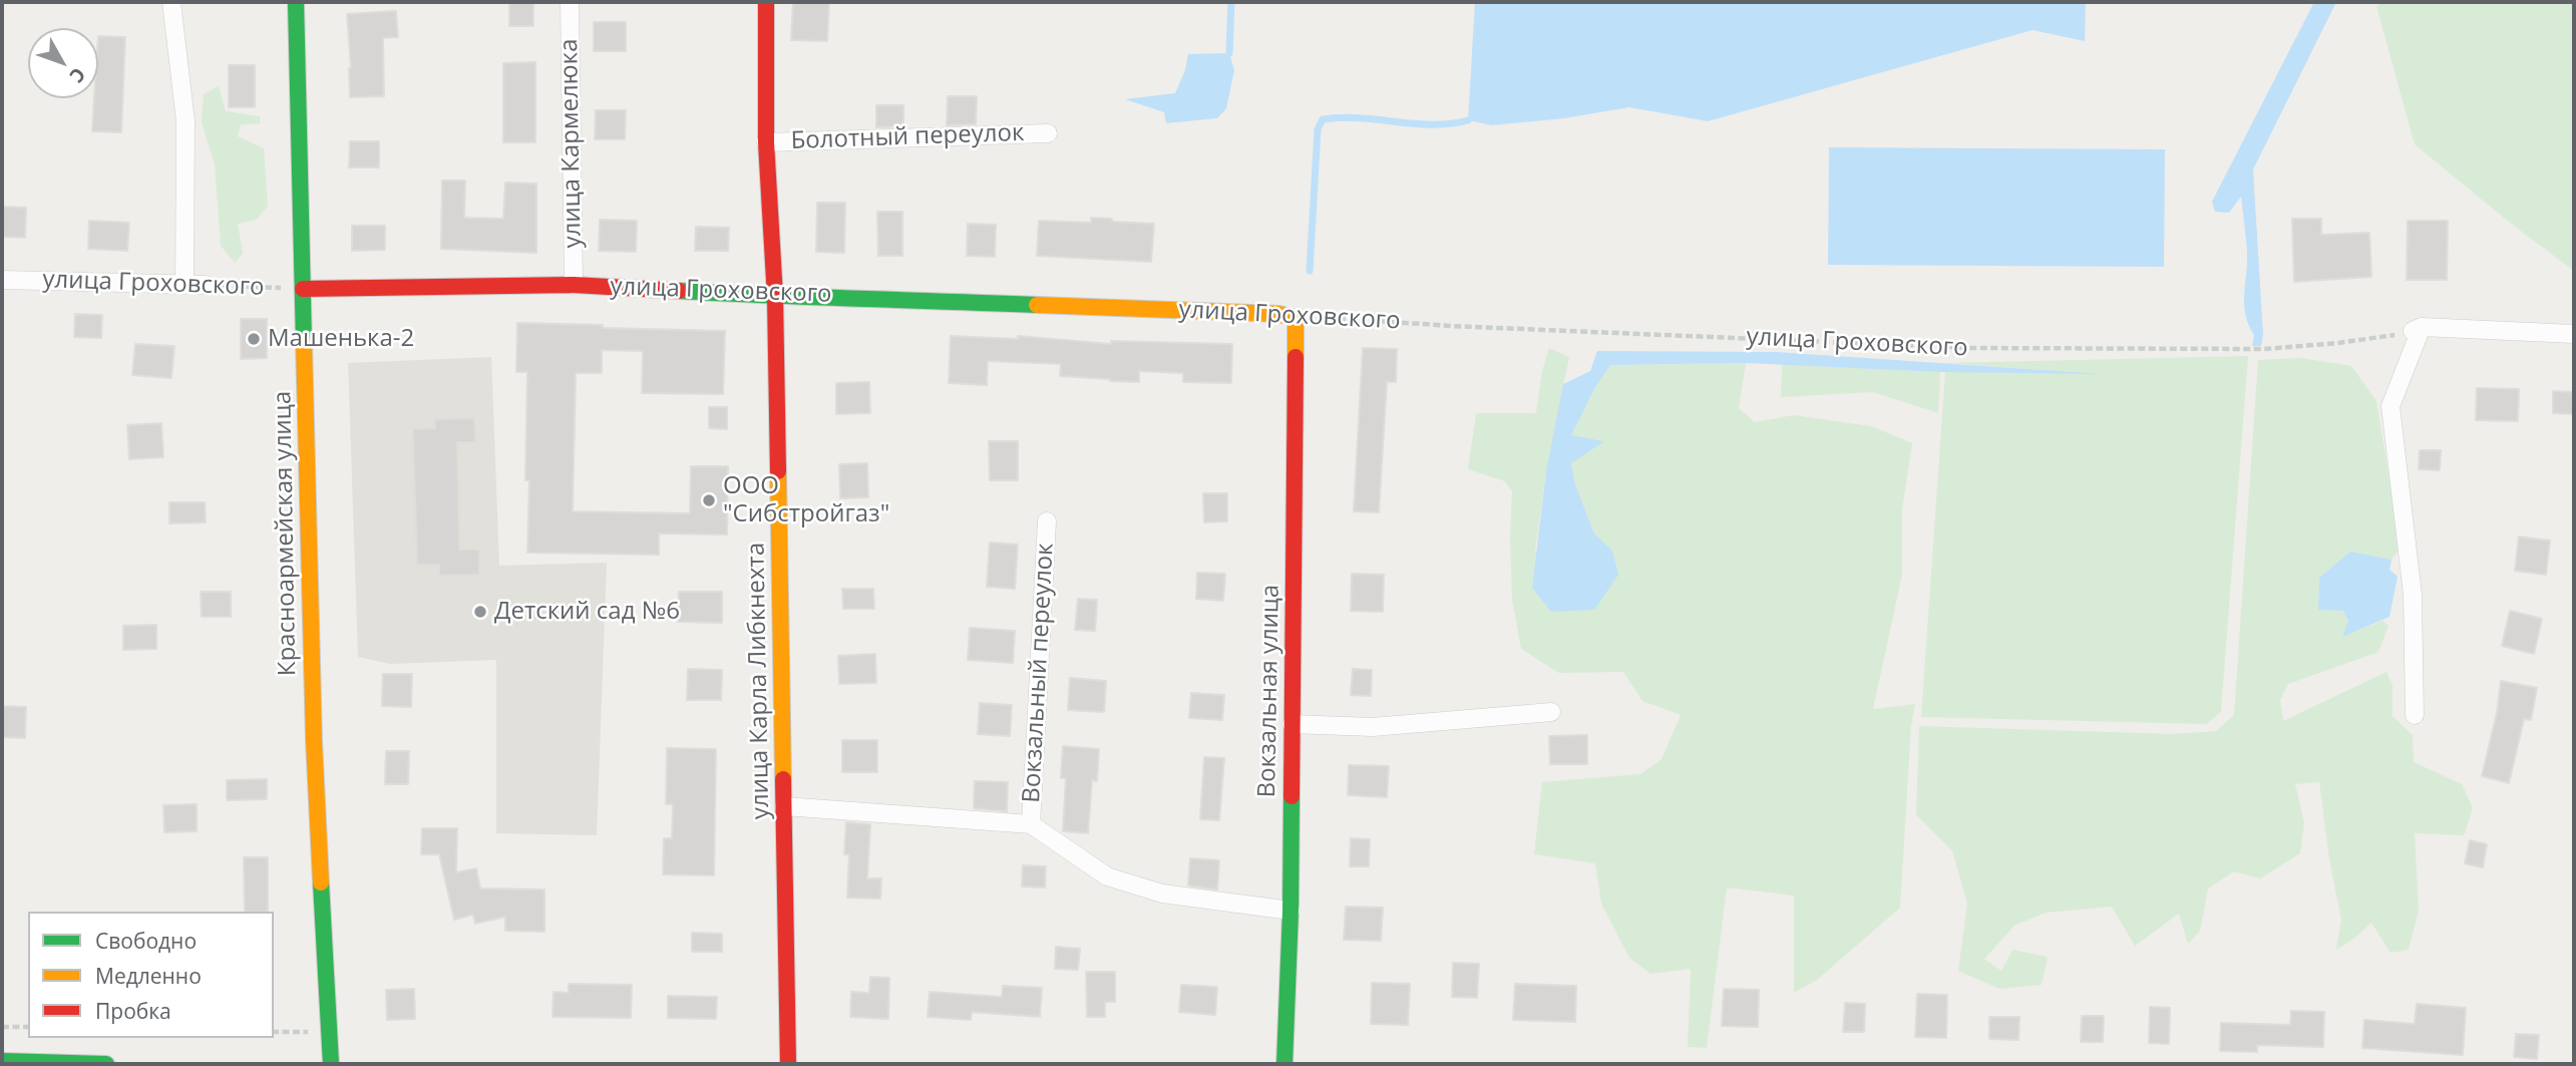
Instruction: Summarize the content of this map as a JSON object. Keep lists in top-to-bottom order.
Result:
{
  "streets": {
    "street": [
      "Болотный переулок",
      "улица Кармелюка",
      "улица Гроховского",
      "Красноармейская улица",
      "Вокзальный переулок",
      "улица Карла Либкнехта",
      "Вокзальная улица"
    ]
  },
  "crossings": [
    ["Болотный переулок", "улица Карла Либкнехта"],
    ["улица Кармелюка", "улица Гроховского"],
    ["улица Гроховского", "Красноармейская улица"],
    ["улица Гроховского", "улица Карла Либкнехта"],
    ["улица Гроховского", "Вокзальная улица"],
    ["Вокзальный переулок", "улица Карла Либкнехта"],
    ["Вокзальный переулок", "Вокзальная улица"]
  ],
  "places": ["Машенька-2", "ООО \"Сибстройгаз\"", "Детский сад №6"],
  "legend": ["Свободно", "Медленно", "Пробка"],
  "north": "bottom right"
}
